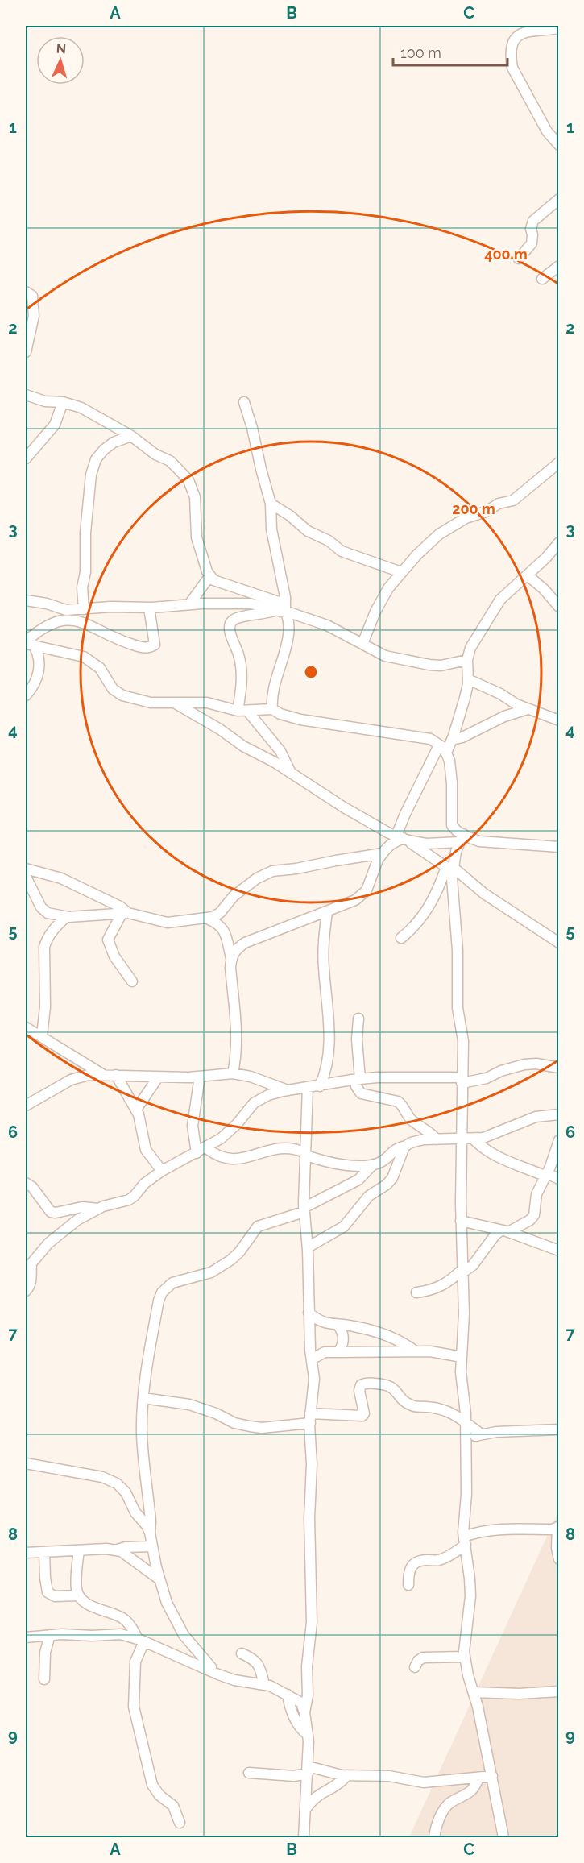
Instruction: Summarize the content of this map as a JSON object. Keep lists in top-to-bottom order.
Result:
{
  "scale_bar": "100 m",
  "north": "top",
  "grid": {
    "columns": ["A", "B", "C"],
    "rows": [
      "1",
      "2",
      "3",
      "4",
      "5",
      "6",
      "7",
      "8",
      "9"
    ]
  },
  "rings": ["400 m", "200 m"]
}
